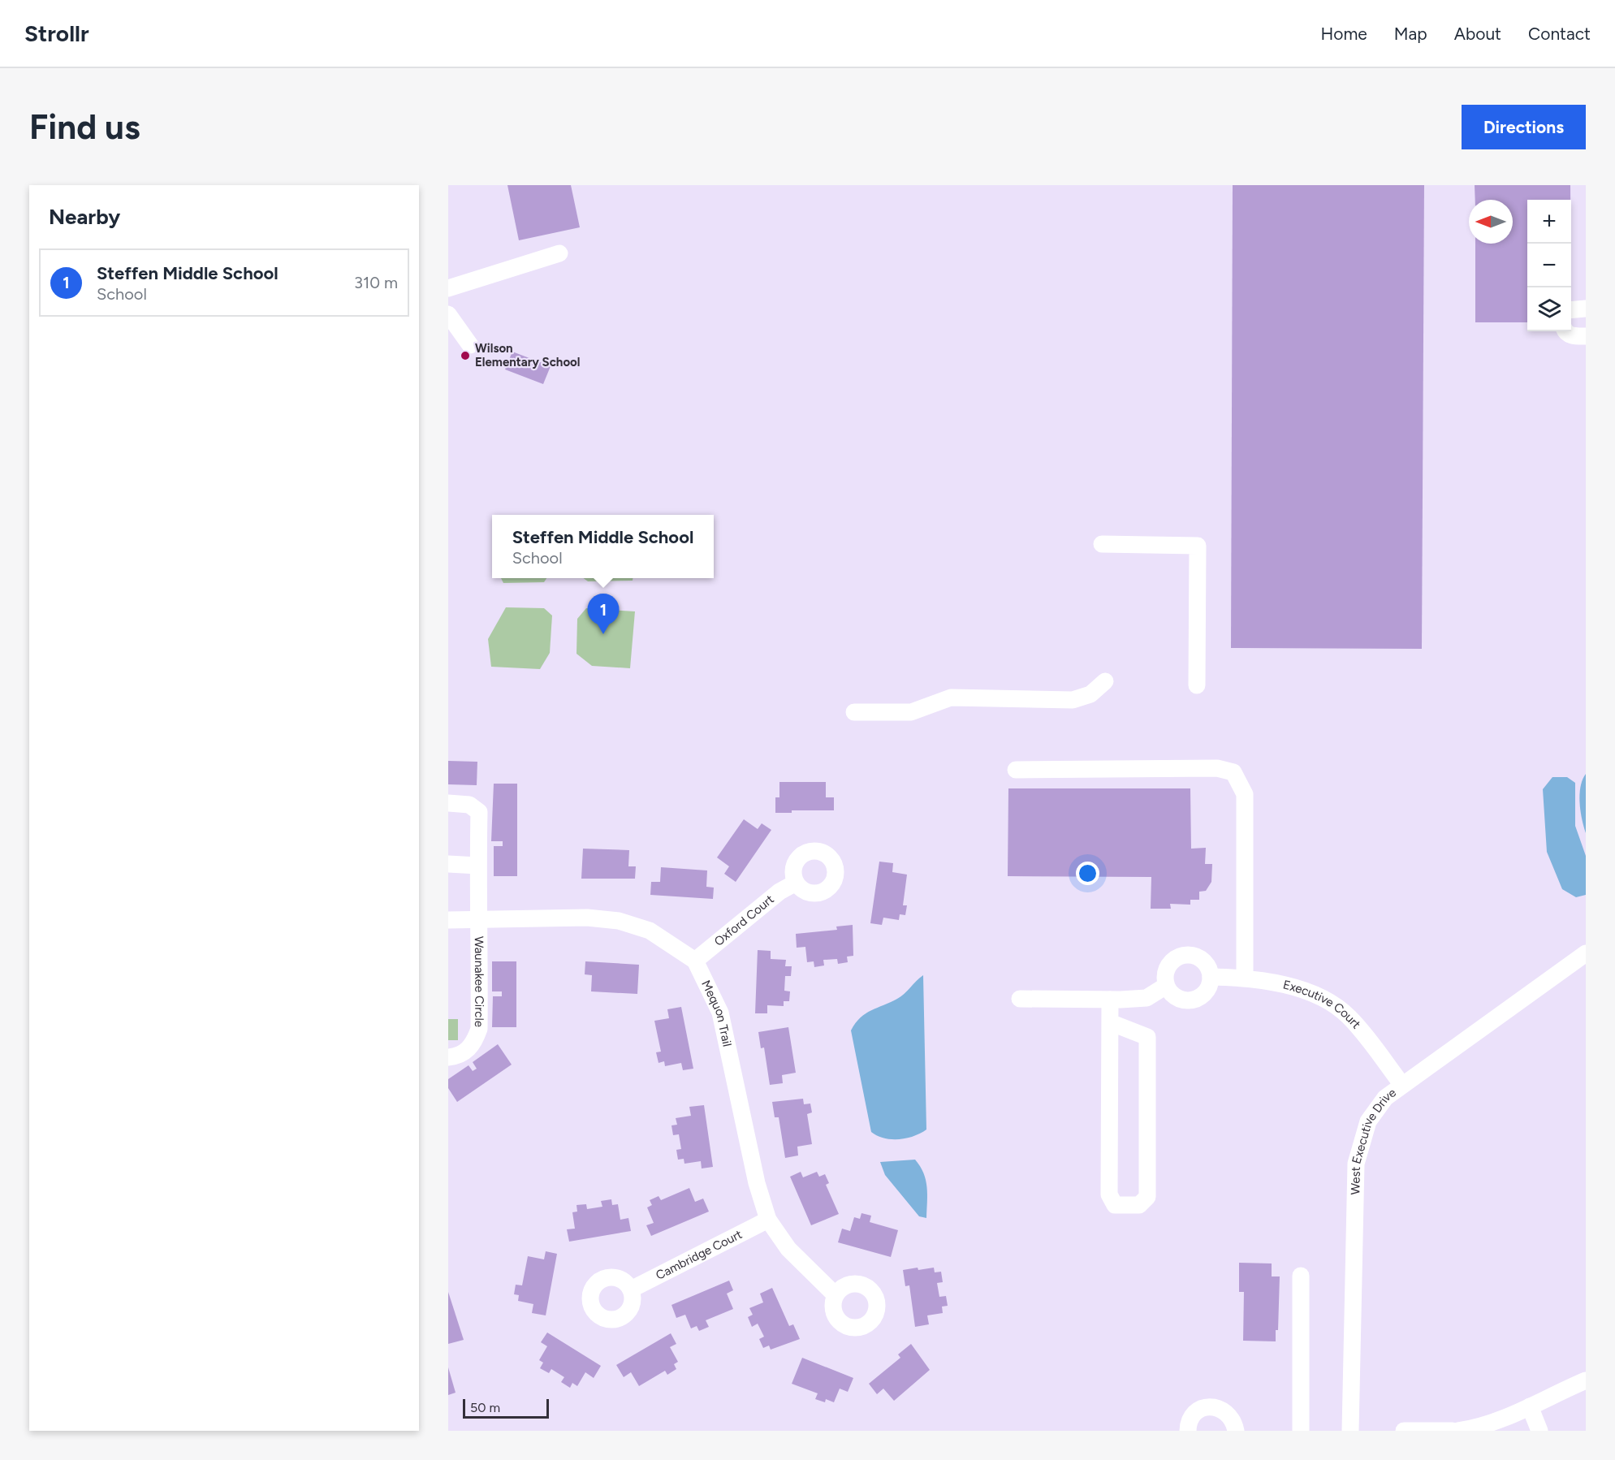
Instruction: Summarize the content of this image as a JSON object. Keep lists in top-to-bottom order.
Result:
{
  "streets": {
    "street": [
      "Oxford Court",
      "Waunakee Circle",
      "Executive Court",
      "Mequon Trail",
      "West Executive Drive",
      "Cambridge Court"
    ]
  },
  "crossings": [
    ["Oxford Court", "Mequon Trail"],
    ["Executive Court", "West Executive Drive"],
    ["Mequon Trail", "Cambridge Court"]
  ],
  "places": ["Wilson Elementary School"],
  "scale_bar": "50 m",
  "north": "left",
  "page": {
    "header": "Strollr",
    "nav": [
      "Home",
      "Map",
      "About",
      "Contact"
    ],
    "buttons": "Directions",
    "title": "Find us",
    "heading": "Nearby",
    "map_buttons": ["+", "−"],
    "list": [
      {
        "mark": "1",
        "name": "Steffen Middle School",
        "note": "School",
        "value": "310 m"
      }
    ],
    "popup": ["Steffen Middle School", "School"],
    "pins": "1",
    "scale": "50 m"
  }
}
